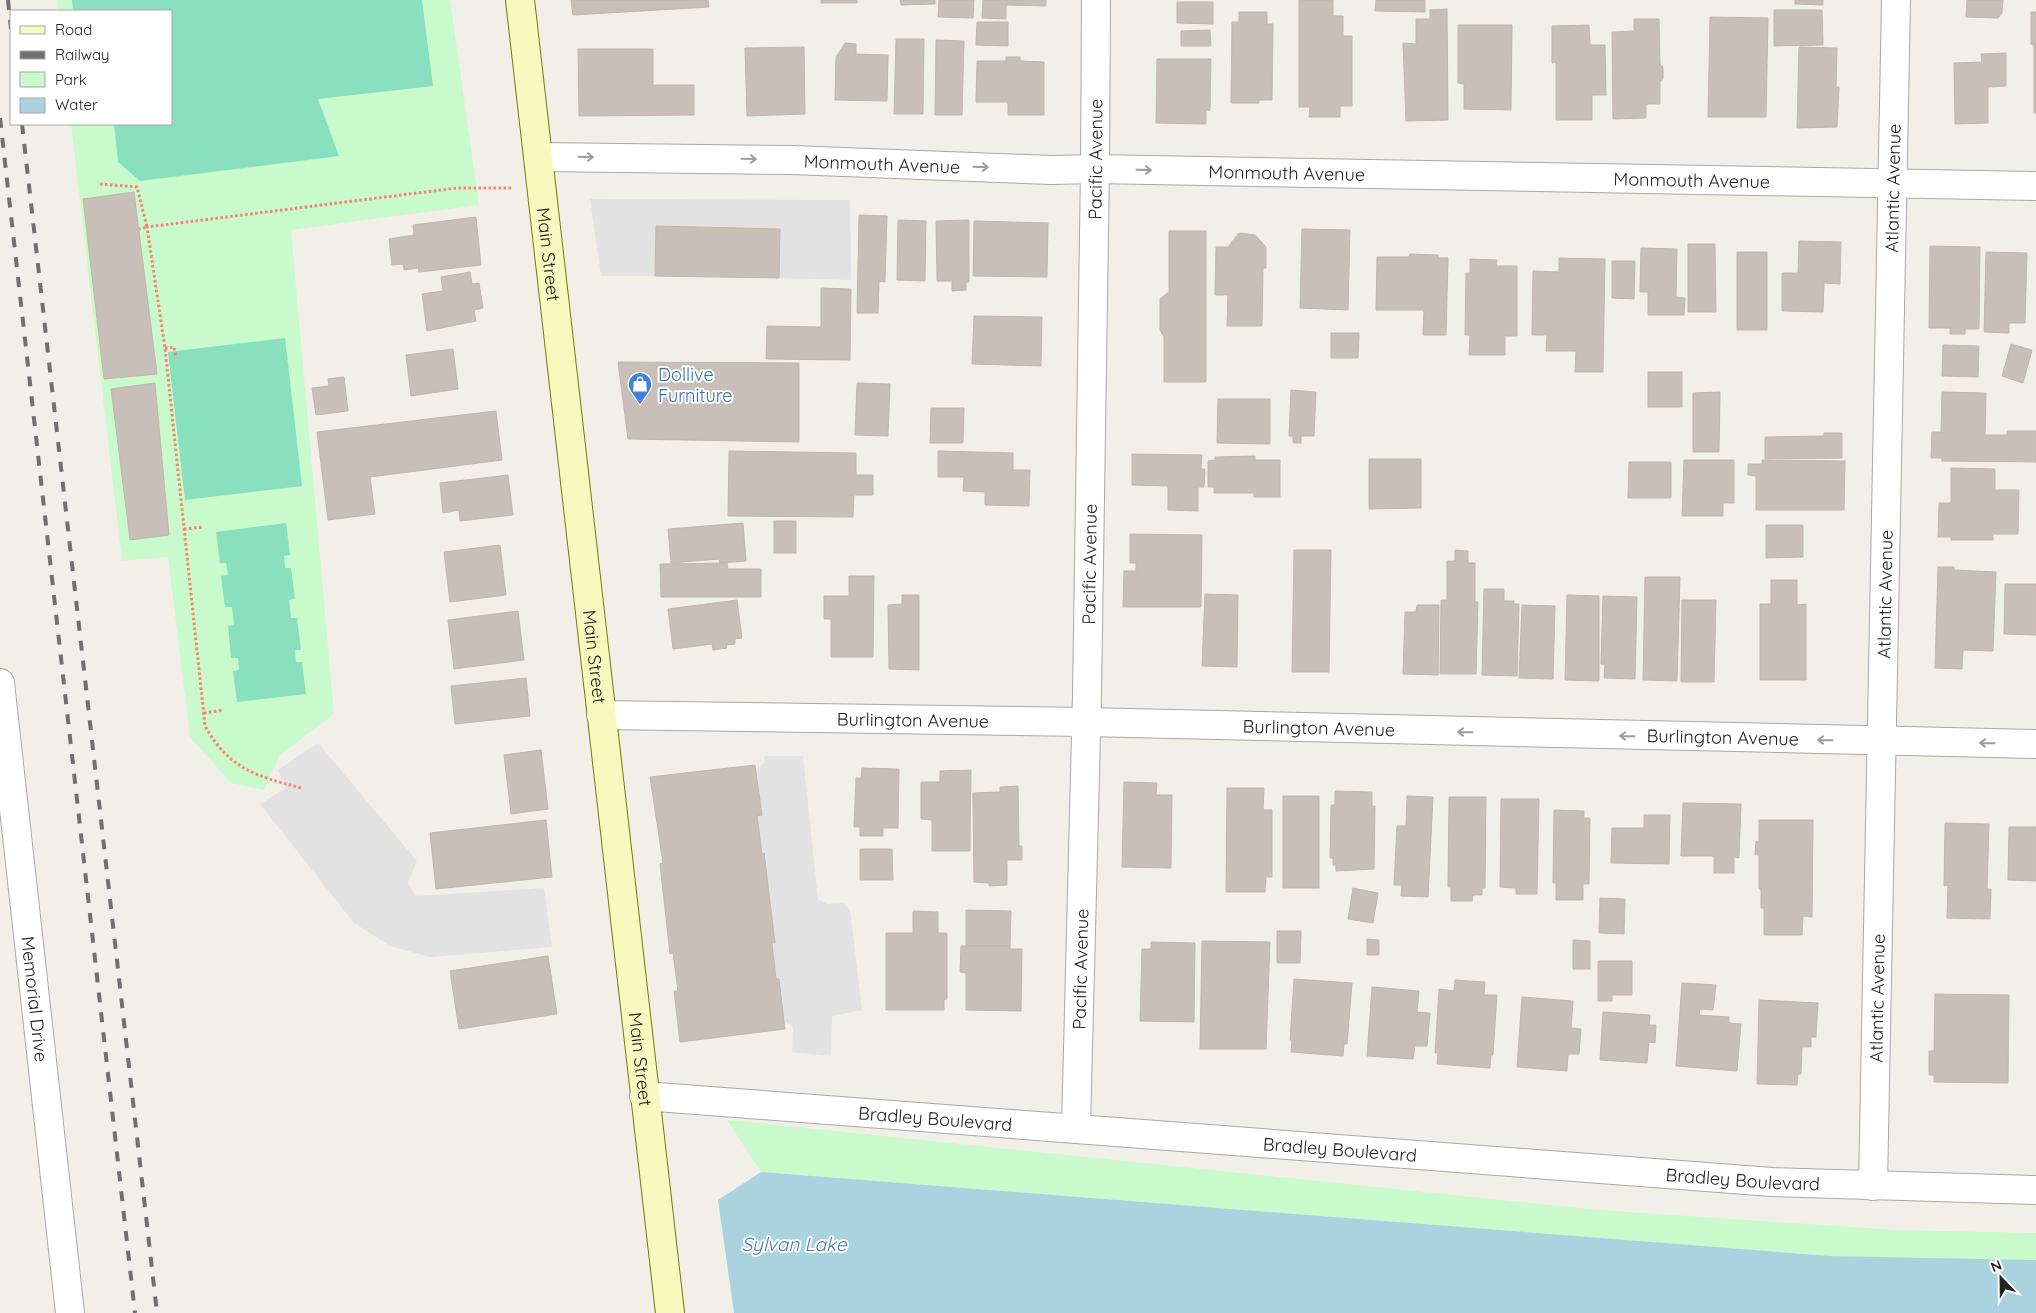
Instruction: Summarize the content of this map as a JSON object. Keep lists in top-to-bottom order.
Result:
{
  "streets": {
    "main road": ["Main Street"],
    "street": [
      "Pacific Avenue",
      "Monmouth Avenue",
      "Atlantic Avenue",
      "Burlington Avenue",
      "Memorial Drive",
      "Bradley Boulevard"
    ]
  },
  "crossings": [
    ["Pacific Avenue", "Monmouth Avenue"],
    ["Pacific Avenue", "Burlington Avenue"],
    ["Pacific Avenue", "Bradley Boulevard"],
    ["Monmouth Avenue", "Atlantic Avenue"],
    ["Monmouth Avenue", "Main Street"],
    ["Atlantic Avenue", "Burlington Avenue"],
    ["Atlantic Avenue", "Bradley Boulevard"],
    ["Main Street", "Burlington Avenue"],
    ["Main Street", "Bradley Boulevard"]
  ],
  "one_way": ["Monmouth Avenue", "Burlington Avenue"],
  "water": ["Sylvan Lake"],
  "places": {
    "shop": ["Dollive Furniture"]
  },
  "legend": [
    "Road",
    "Railway",
    "Park",
    "Water"
  ],
  "north": "top"
}
